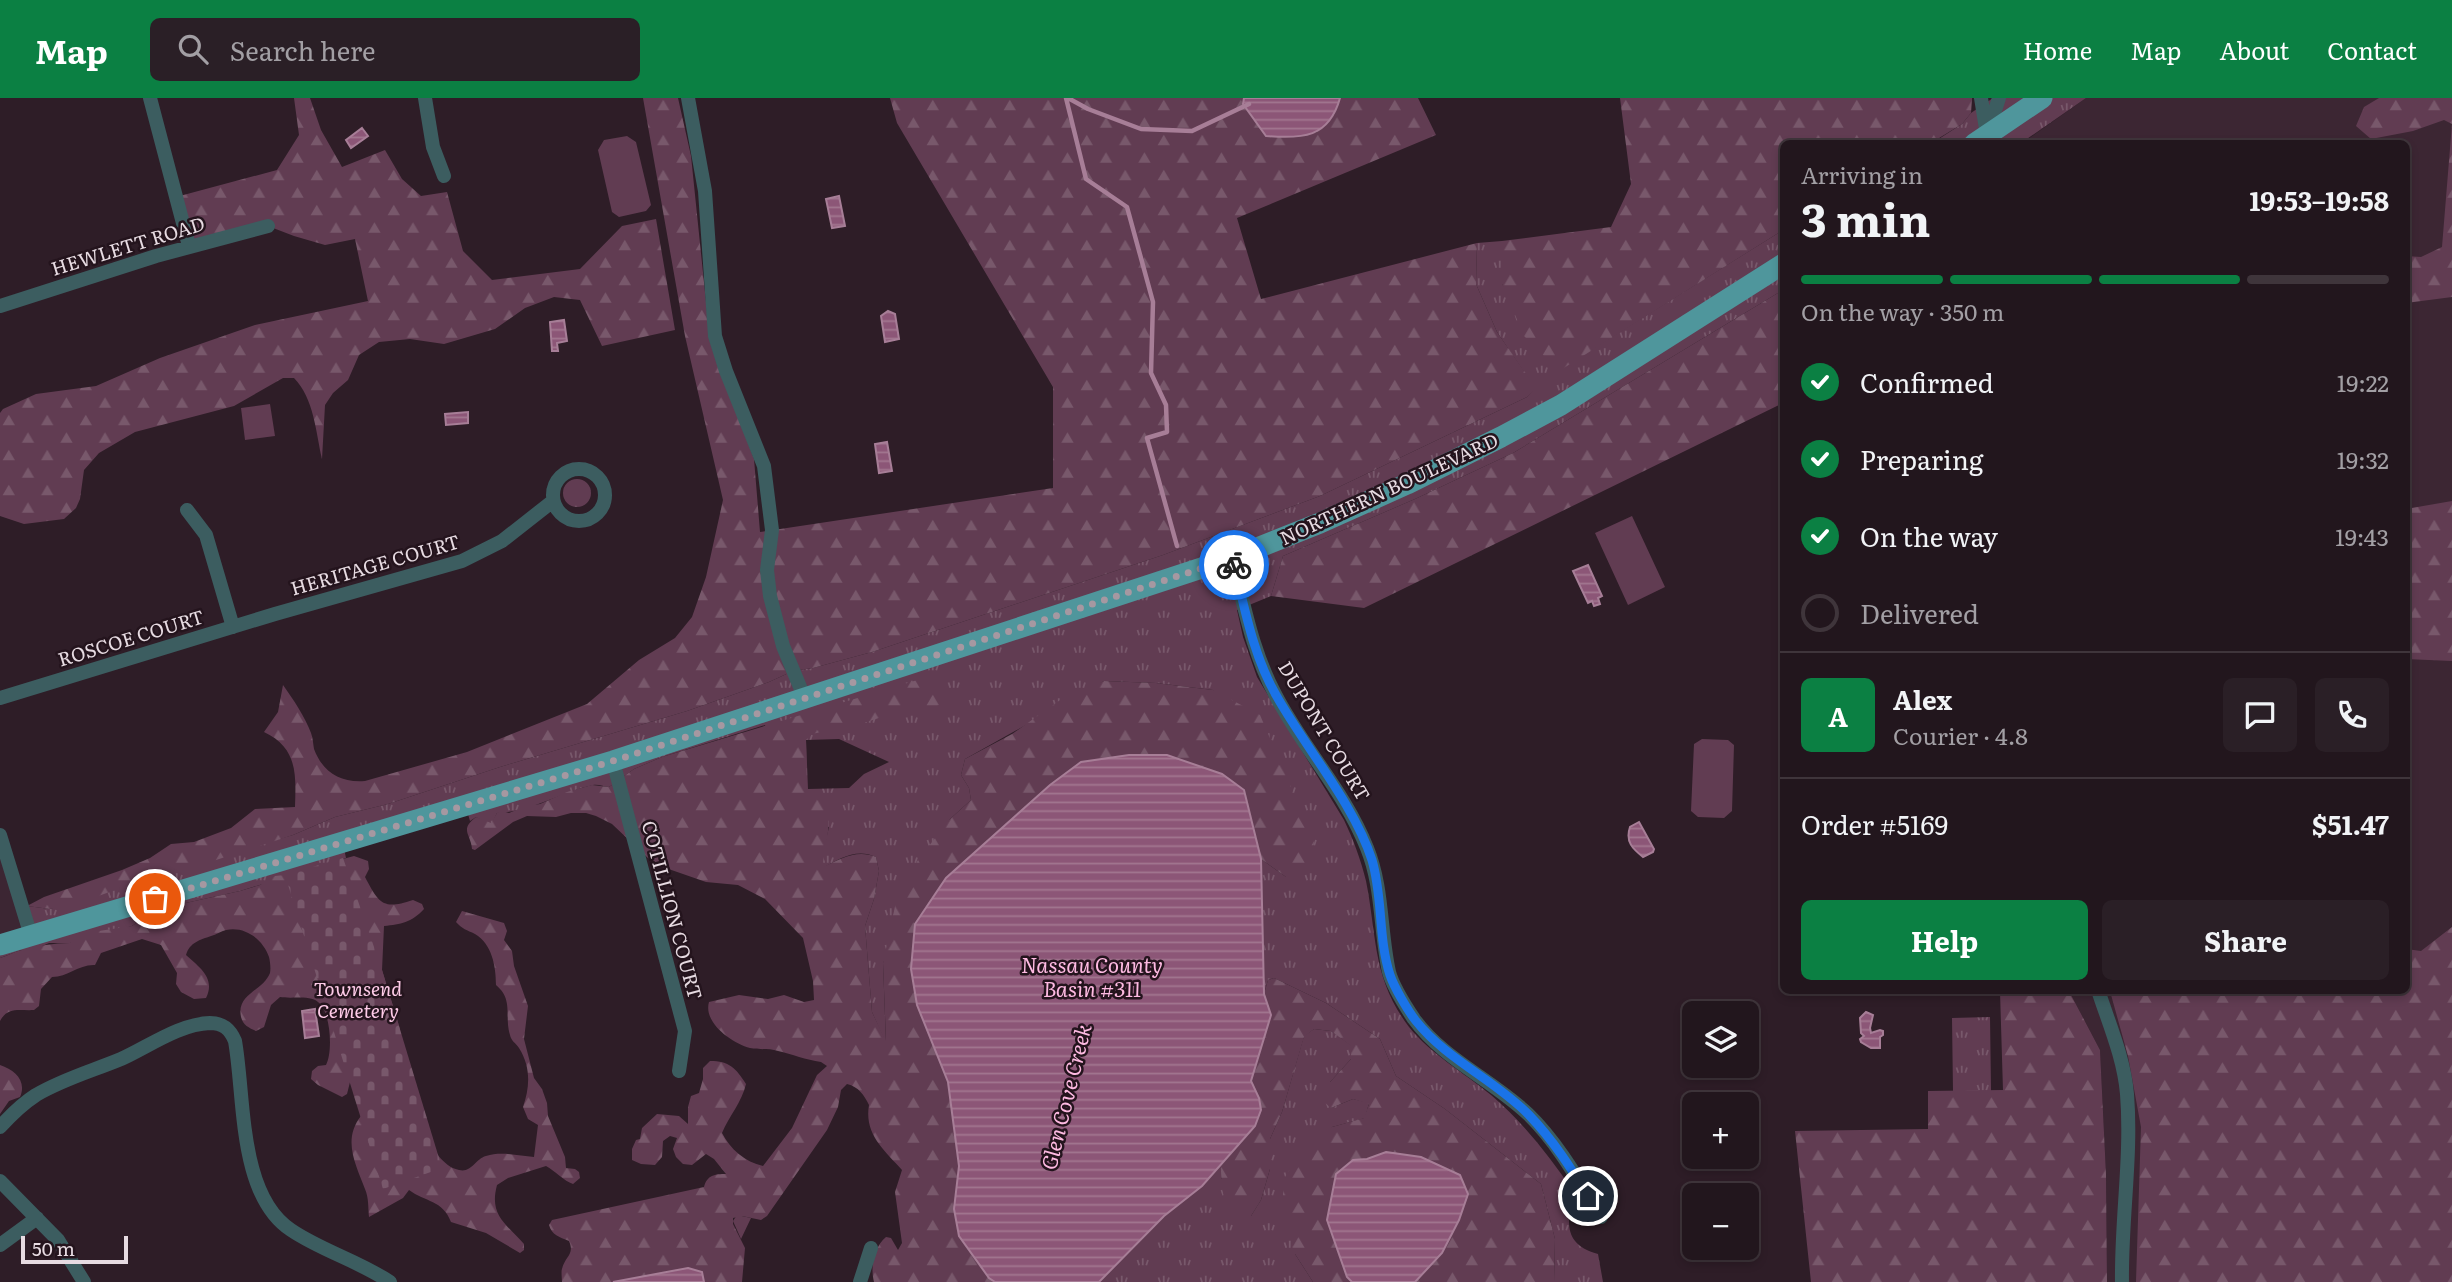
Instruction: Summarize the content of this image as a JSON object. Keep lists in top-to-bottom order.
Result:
{
  "streets": {
    "main road": ["NORTHERN BOULEVARD"],
    "street": [
      "HEWLETT ROAD",
      "HERITAGE COURT",
      "ROSCOE COURT",
      "DUPONT COURT",
      "COTILLION COURT"
    ]
  },
  "crossings": [
    ["NORTHERN BOULEVARD", "DUPONT COURT"],
    ["NORTHERN BOULEVARD", "COTILLION COURT"],
    ["HERITAGE COURT", "ROSCOE COURT"]
  ],
  "water": ["Nassau County Basin #311", "Glen Cove Creek"],
  "parks": ["Townsend Cemetery"],
  "scale_bar": "50 m",
  "page": {
    "header": "Map",
    "search": "Search here",
    "nav": [
      "Home",
      "Map",
      "About",
      "Contact"
    ],
    "heading": ["3 min", "Arriving in", "19:53–19:58"],
    "panel": [
      "Alex",
      "Courier · 4.8",
      "Order #5169",
      "$51.47"
    ],
    "bar": "On the way · 350 m",
    "list": [
      ["Confirmed", "19:22"],
      ["Preparing", "19:32"],
      ["On the way", "19:43"],
      "Delivered"
    ],
    "round": "A",
    "buttons": ["Help", "Share"],
    "map_buttons": ["+", "−"],
    "scale": "50 m"
  }
}
